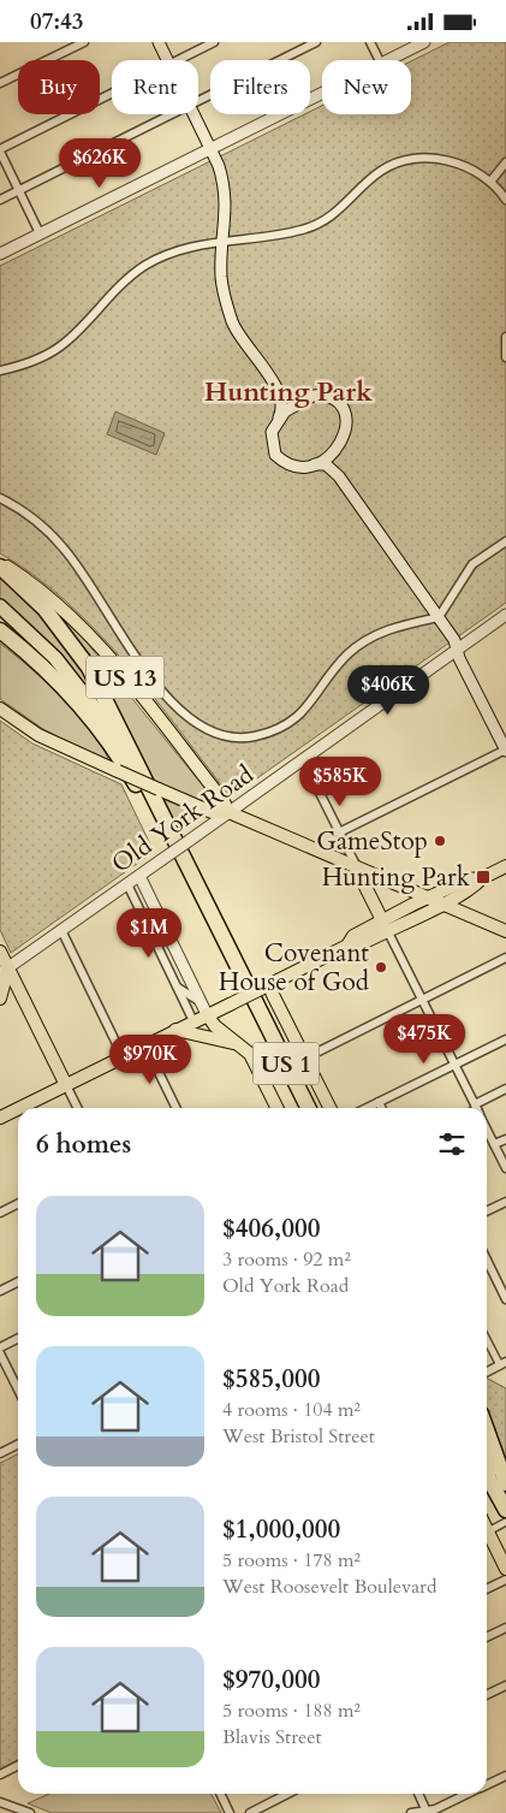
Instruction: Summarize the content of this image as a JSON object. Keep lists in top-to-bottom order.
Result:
{
  "streets": {
    "highway": ["US 1"],
    "main road": ["US 13"],
    "street": ["Old York Road"]
  },
  "crossings": [
    ["US 13", "Old York Road"],
    ["US 13", "US 1"]
  ],
  "districts": ["Hunting Park"],
  "places": {
    "other": ["GameStop", "Covenant House of God"],
    "transit": ["Hunting Park"]
  },
  "page": {
    "status": "07:43",
    "chip": [
      "Buy",
      "Rent",
      "Filters",
      "New"
    ],
    "price": [
      "$626K",
      "$406K",
      "$585K",
      "$1M",
      "$475K",
      "$970K"
    ],
    "heading": "6 homes",
    "list": [
      {
        "name": "$406,000",
        "note": "3 rooms · 92 m² · Old York Road"
      },
      {
        "name": "$585,000",
        "note": "4 rooms · 104 m² · West Bristol Street"
      },
      {
        "name": "$1,000,000",
        "note": "5 rooms · 178 m² · West Roosevelt Boulevard"
      },
      {
        "name": "$970,000",
        "note": "5 rooms · 188 m² · Blavis Street"
      }
    ]
  }
}
